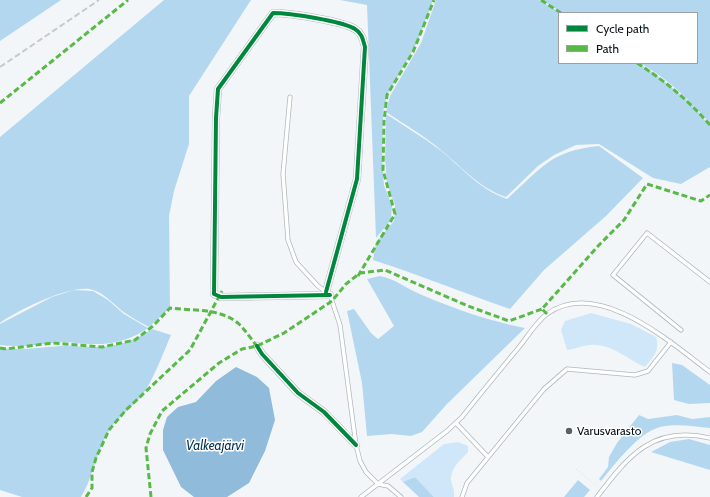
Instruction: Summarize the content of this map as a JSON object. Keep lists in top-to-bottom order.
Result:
{
  "water": ["Valkeajärvi"],
  "places": ["Varusvarasto"],
  "legend": ["Cycle path", "Path"]
}
